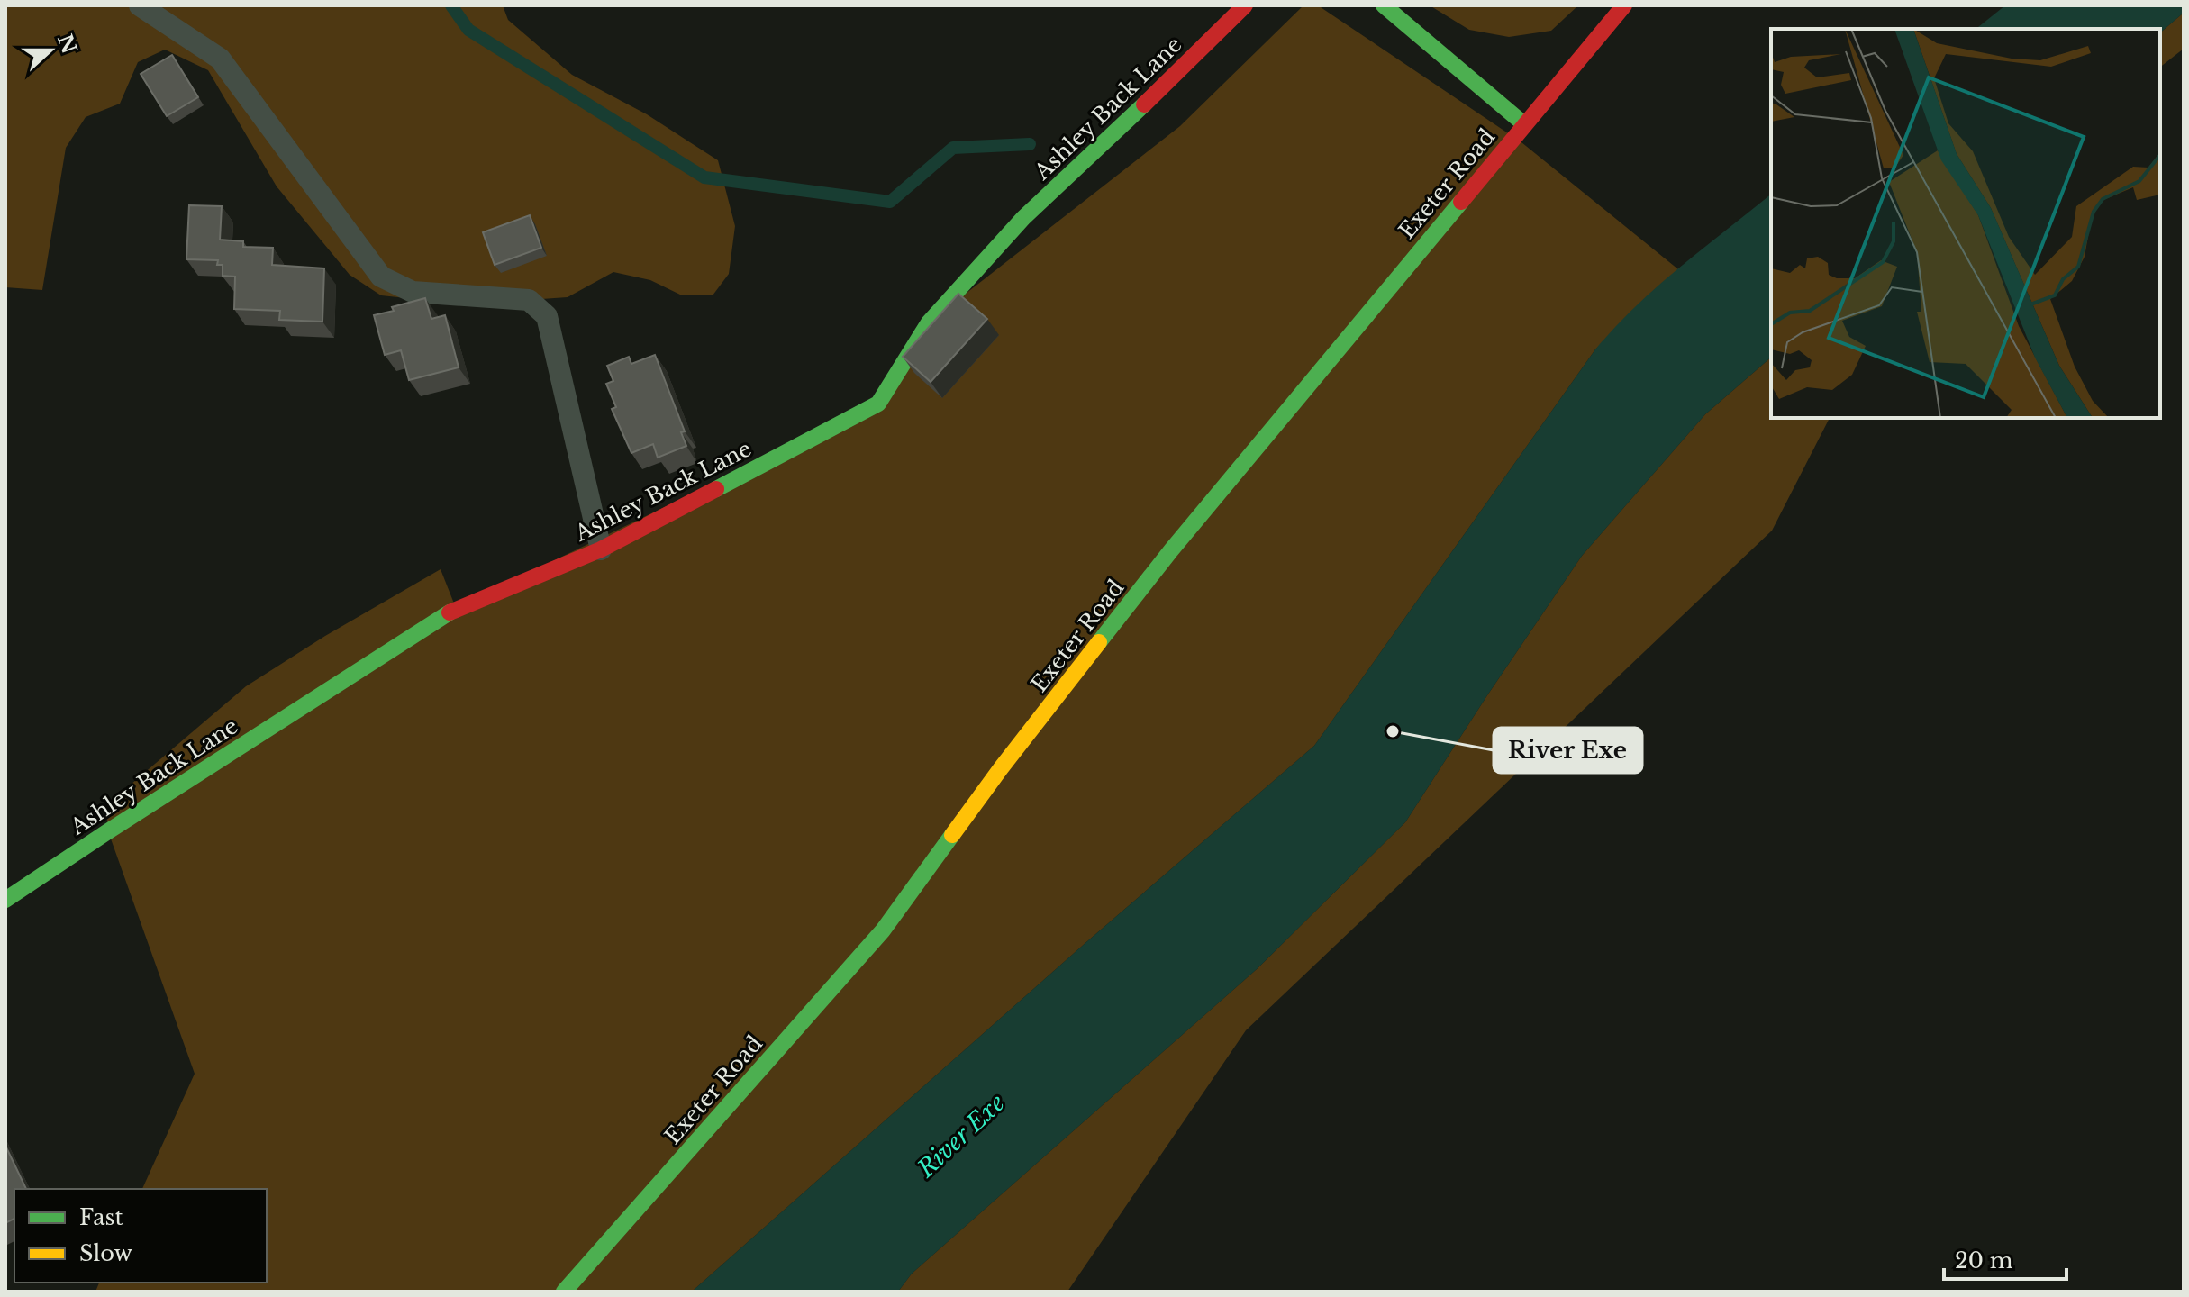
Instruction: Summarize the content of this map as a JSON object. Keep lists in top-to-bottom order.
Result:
{
  "streets": {
    "street": ["Ashley Back Lane", "Exeter Road"]
  },
  "water": ["River Exe"],
  "places": ["River Exe"],
  "legend": ["Fast", "Slow"],
  "scale_bar": "20 m",
  "north": "right"
}
